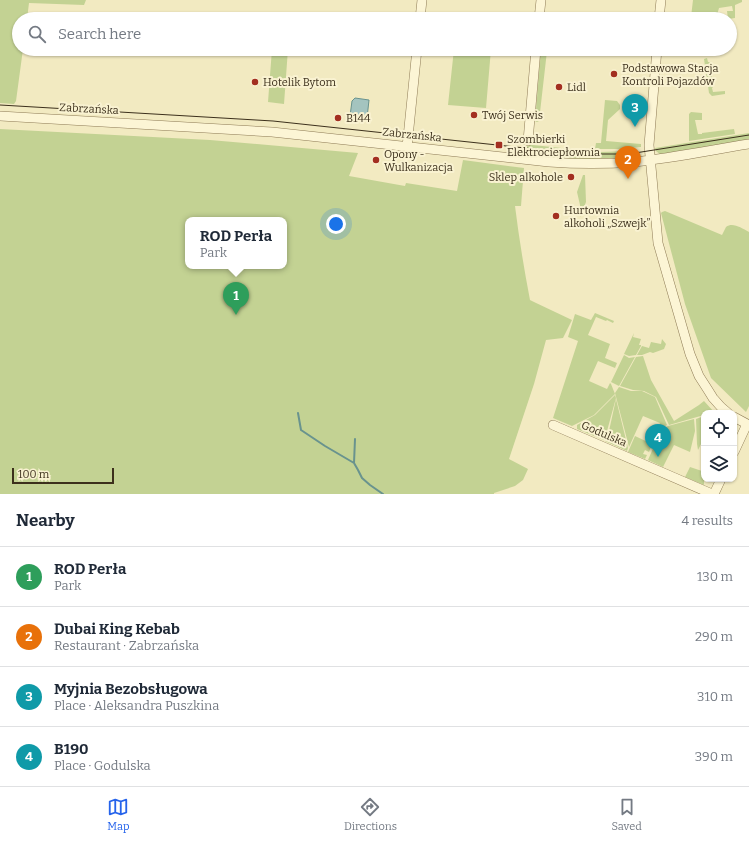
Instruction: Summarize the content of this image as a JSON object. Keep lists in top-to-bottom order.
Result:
{
  "streets": {
    "street": ["Zabrzańska", "Godulska"]
  },
  "places": {
    "other": [
      "Podstawowa Stacja Kontroli Pojazdów",
      "Hotelik Bytom",
      "Lidl",
      "Twój Serwis",
      "B144",
      "Opony - Wulkanizacja",
      "Sklep alkohole",
      "Hurtownia alkoholi „Szwejk”"
    ],
    "transit": ["Szombierki Elektrociepłownia"]
  },
  "scale_bar": "100 m",
  "page": {
    "search": "Search here",
    "pins": [
      "3",
      "2",
      "1",
      "4"
    ],
    "popup": ["ROD Perła", "Park"],
    "scale": "100 m",
    "heading": ["Nearby", "4 results"],
    "list": [
      {
        "mark": "1",
        "name": "ROD Perła",
        "note": "Park",
        "value": "130 m"
      },
      {
        "mark": "2",
        "name": "Dubai King Kebab",
        "note": "Restaurant · Zabrzańska",
        "value": "290 m"
      },
      {
        "mark": "3",
        "name": "Myjnia Bezobsługowa",
        "note": "Place · Aleksandra Puszkina",
        "value": "310 m"
      },
      {
        "mark": "4",
        "name": "B190",
        "note": "Place · Godulska",
        "value": "390 m"
      }
    ],
    "nav": ["Map", "Directions", "Saved"]
  }
}
